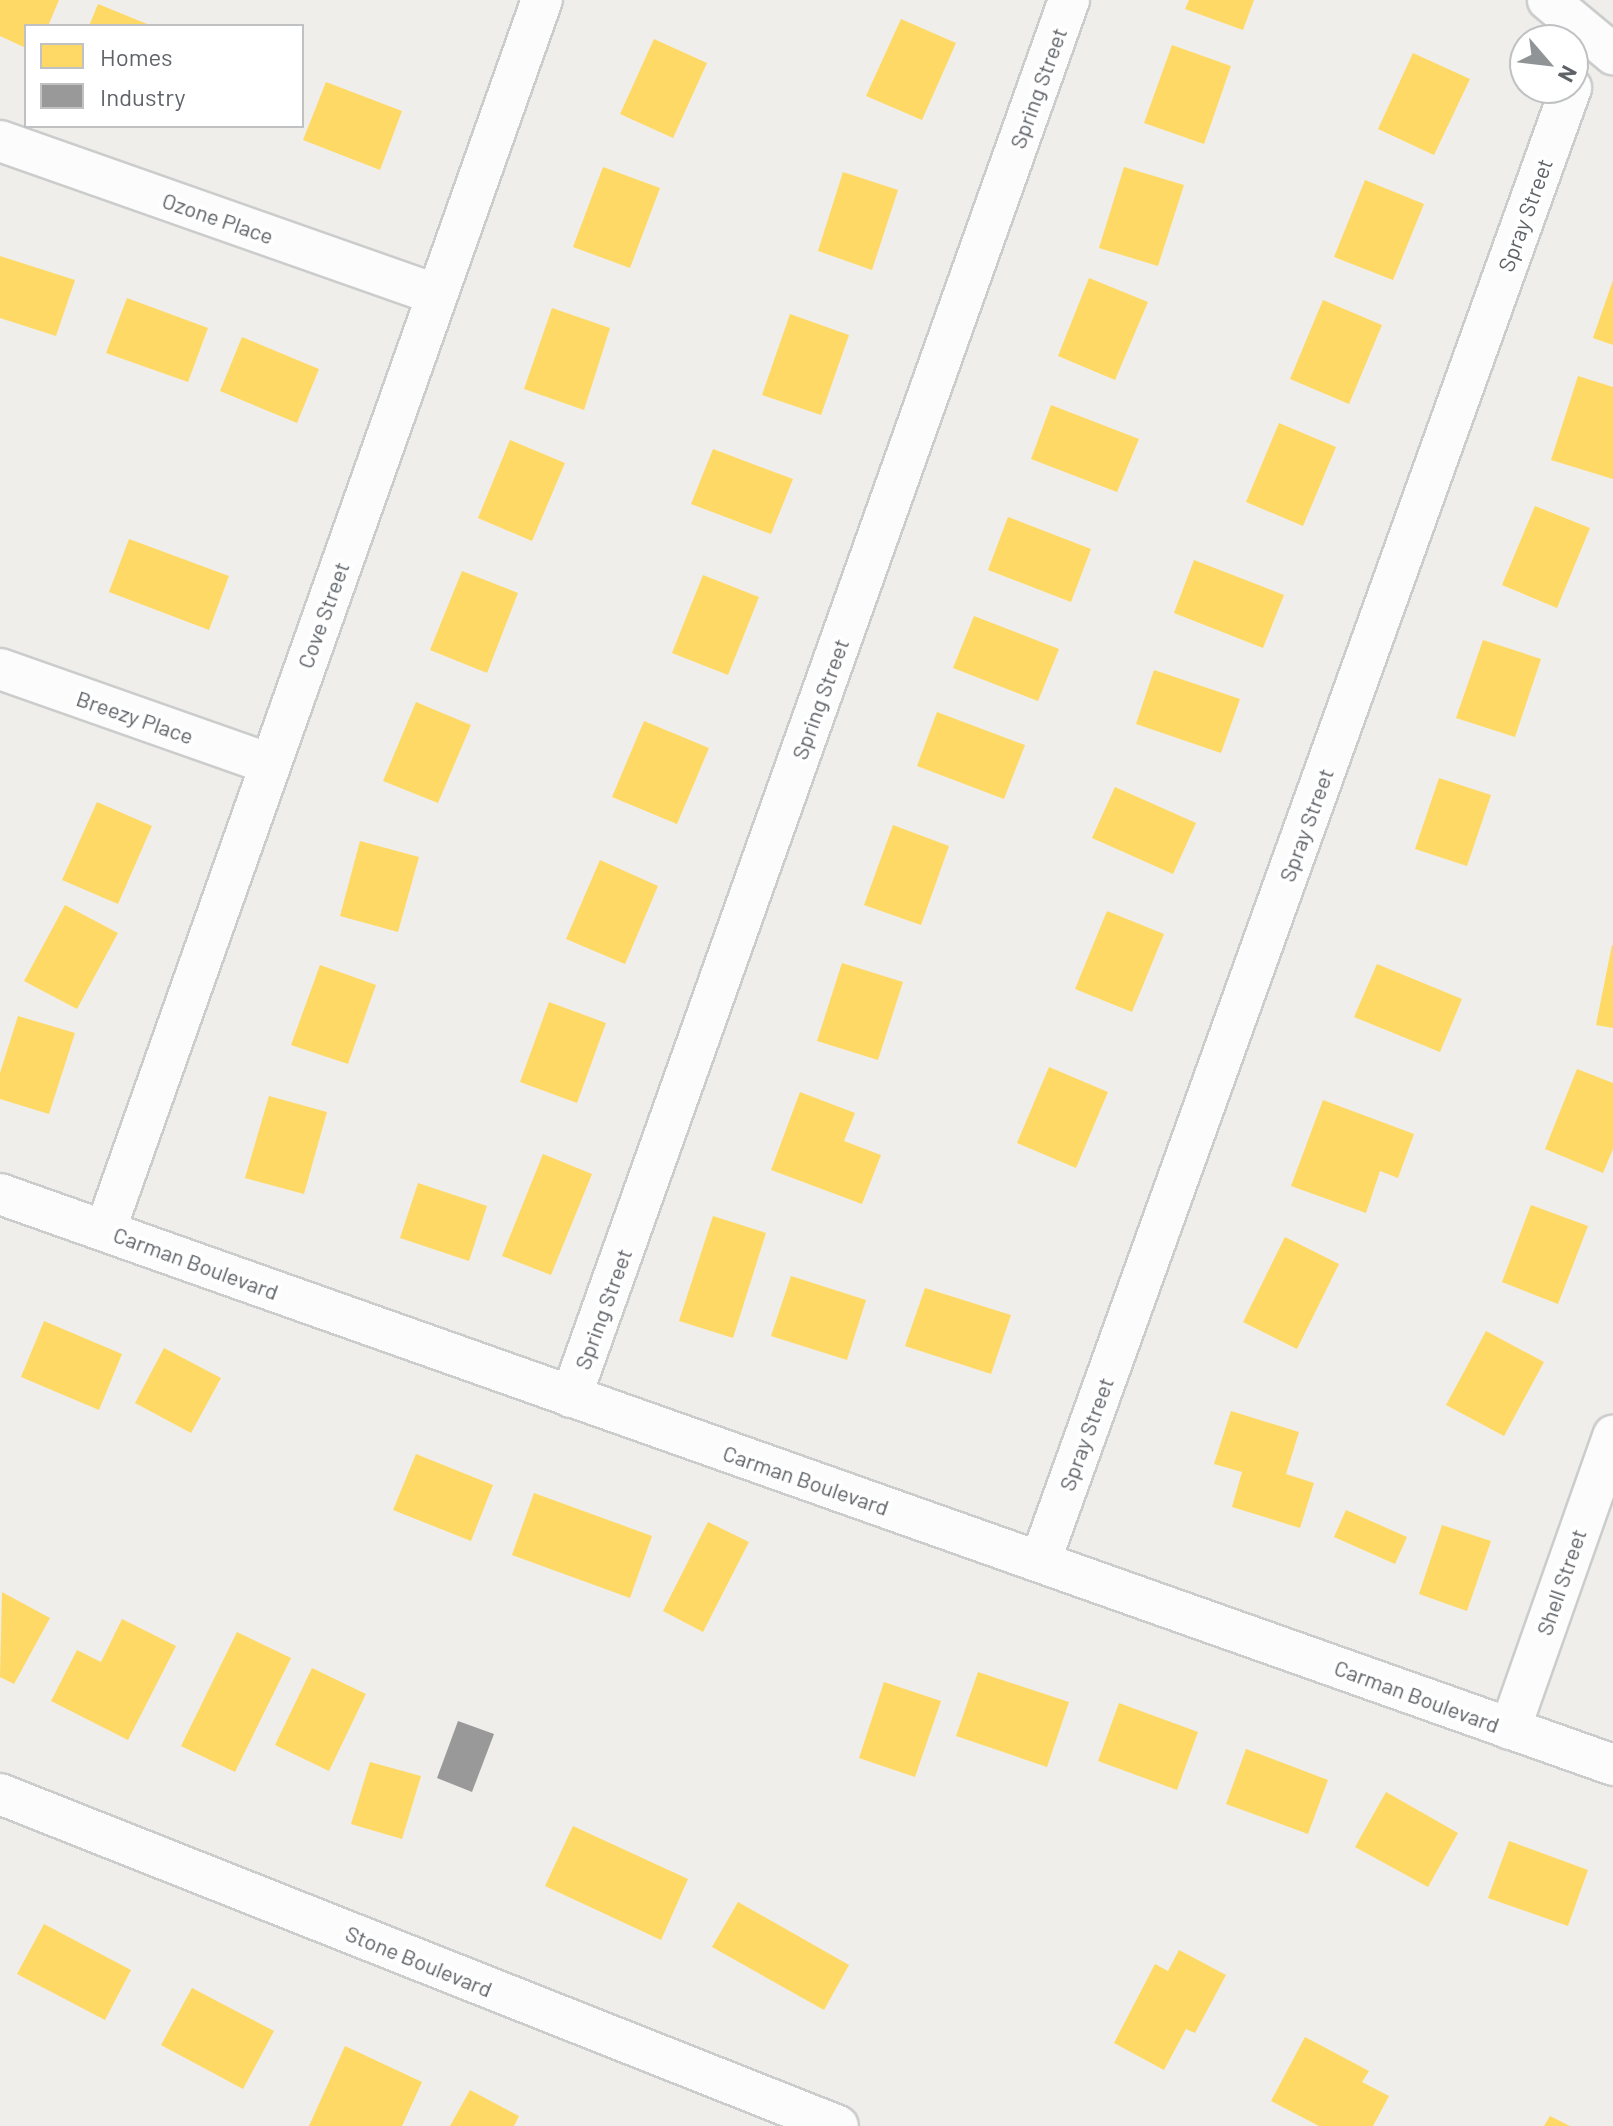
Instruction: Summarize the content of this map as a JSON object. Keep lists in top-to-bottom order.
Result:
{
  "streets": {
    "street": [
      "Spring Street",
      "Spray Street",
      "Ozone Place",
      "Cove Street",
      "Breezy Place",
      "Carman Boulevard",
      "Shell Street",
      "Stone Boulevard"
    ]
  },
  "crossings": [
    ["Spring Street", "Carman Boulevard"],
    ["Spray Street", "Carman Boulevard"],
    ["Ozone Place", "Cove Street"],
    ["Cove Street", "Breezy Place"],
    ["Cove Street", "Carman Boulevard"],
    ["Carman Boulevard", "Shell Street"]
  ],
  "legend": ["Homes", "Industry"],
  "north": "bottom right"
}
